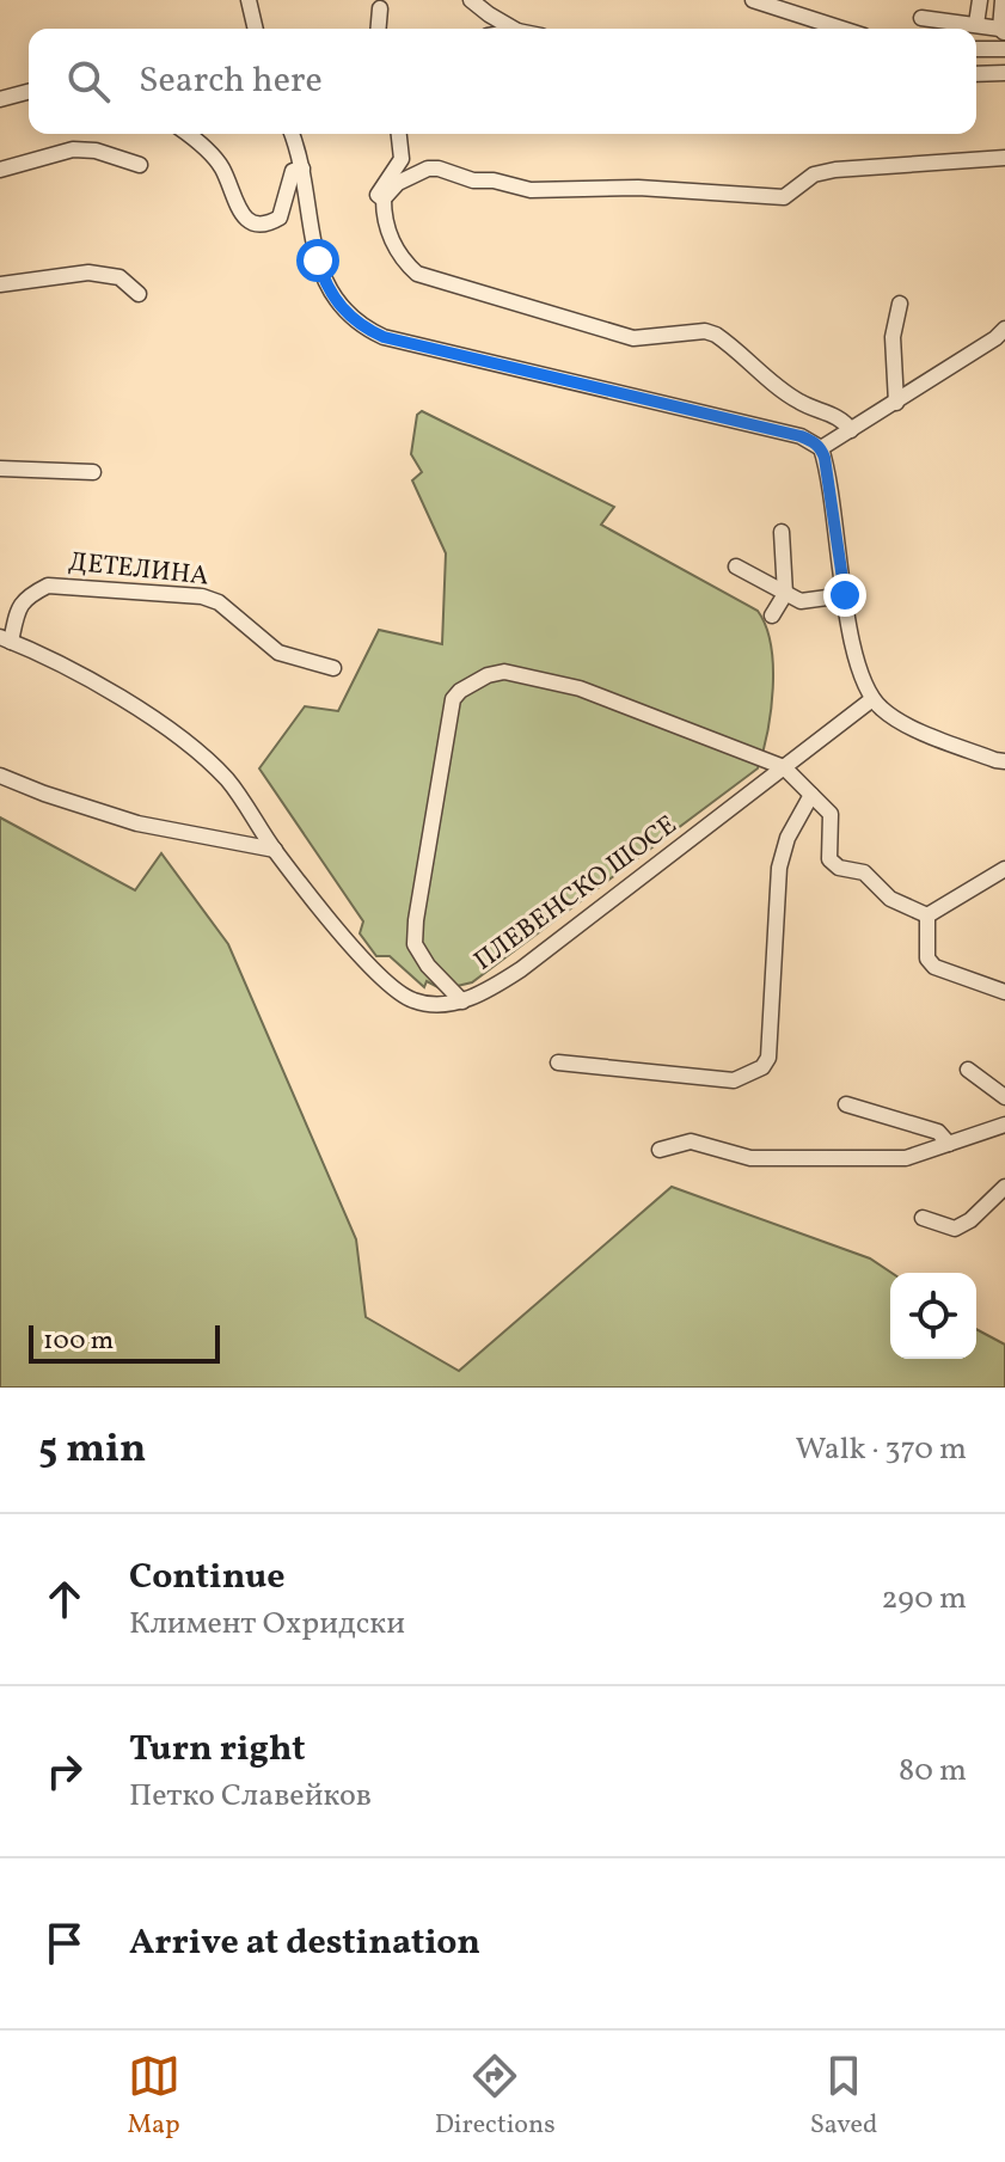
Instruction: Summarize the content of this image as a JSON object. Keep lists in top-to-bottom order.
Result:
{
  "streets": {
    "street": ["ДЕТЕЛИНА", "ПЛЕВЕНСКО ШОСЕ"]
  },
  "crossings": [
    ["ДЕТЕЛИНА", "ПЛЕВЕНСКО ШОСЕ"]
  ],
  "scale_bar": "100 m",
  "page": {
    "search": "Search here",
    "scale": "100 m",
    "heading": ["5 min", "Walk · 370 m"],
    "list": [
      ["Continue", "Климент Охридски", "290 m"],
      ["Turn right", "Петко Славейков", "80 m"],
      "Arrive at destination"
    ],
    "nav": ["Map", "Directions", "Saved"]
  }
}
